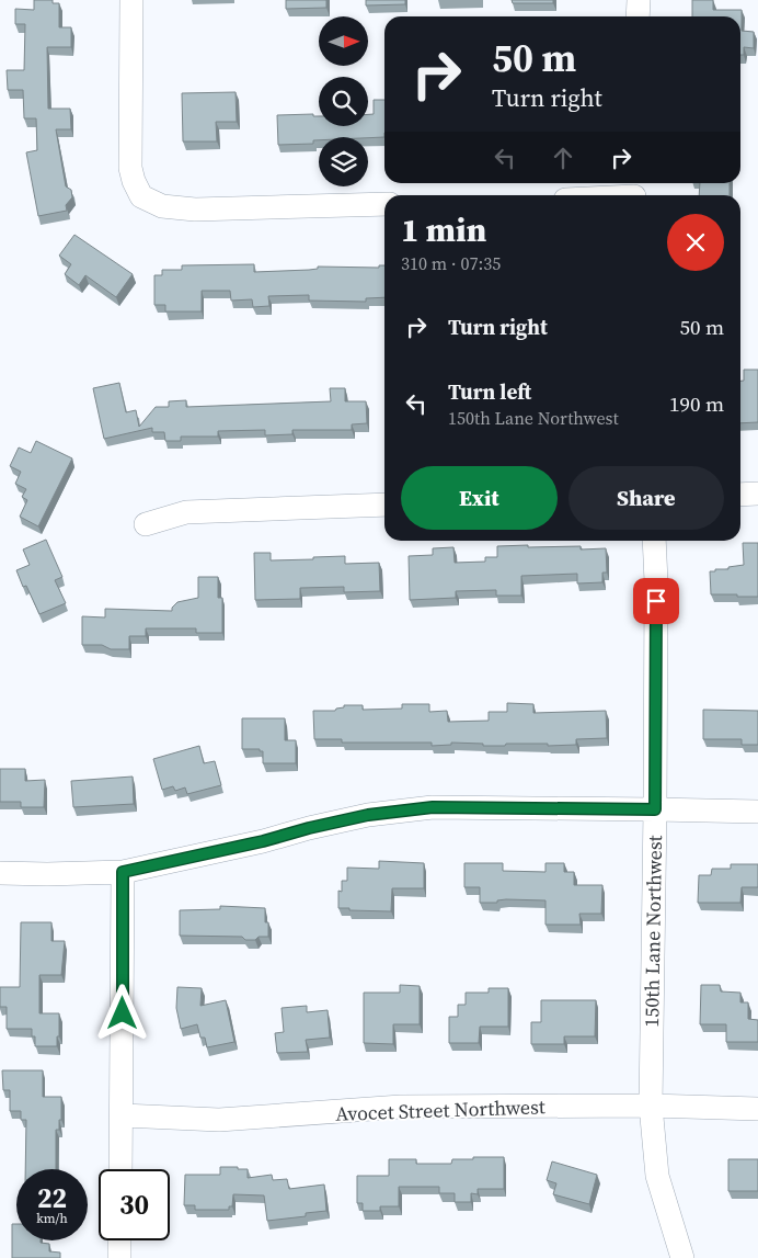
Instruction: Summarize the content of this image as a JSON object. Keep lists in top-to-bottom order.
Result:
{
  "streets": {
    "street": ["150th Lane Northwest", "Avocet Street Northwest"]
  },
  "crossings": [
    ["150th Lane Northwest", "Avocet Street Northwest"]
  ],
  "north": "right",
  "page": {
    "turn": ["50 m", "Turn right"],
    "heading": ["1 min", "310 m · 07:35"],
    "list": [
      {
        "name": "Turn right",
        "value": "50 m"
      },
      {
        "name": "Turn left",
        "note": "150th Lane Northwest",
        "value": "190 m"
      }
    ],
    "buttons": ["Exit", "Share"],
    "speed": "22 km/h",
    "limit": "30"
  }
}
